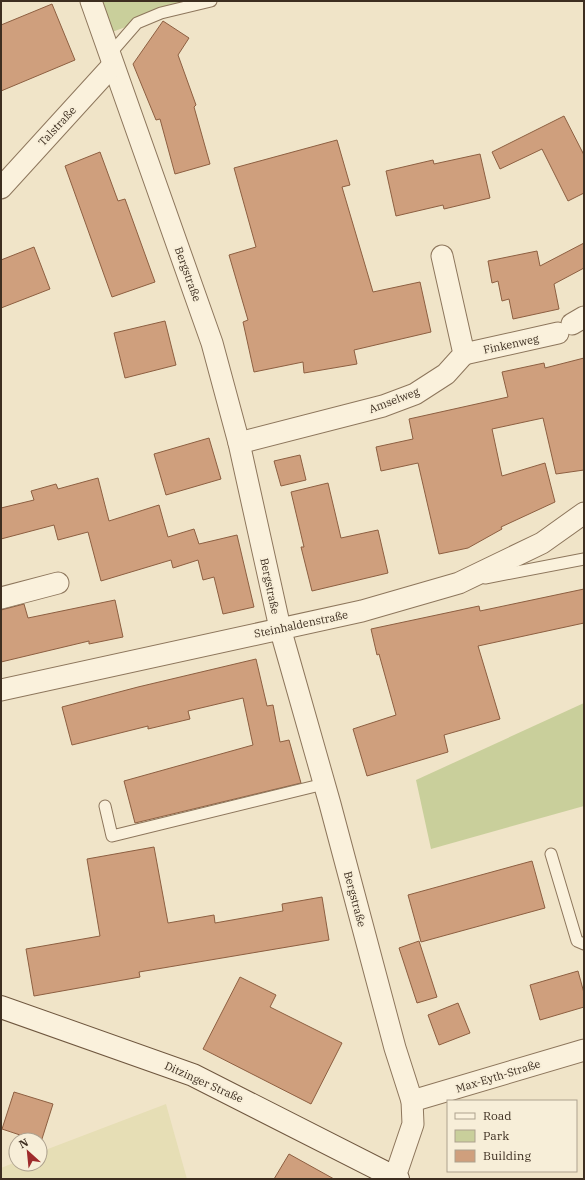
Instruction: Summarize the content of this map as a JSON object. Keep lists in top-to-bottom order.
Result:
{
  "streets": {
    "street": [
      "Talstraße",
      "Bergstraße",
      "Finkenweg",
      "Amselweg",
      "Steinhaldenstraße",
      "Max-Eyth-Straße",
      "Ditzinger Straße"
    ]
  },
  "crossings": [
    ["Talstraße", "Bergstraße"],
    ["Bergstraße", "Amselweg"],
    ["Bergstraße", "Steinhaldenstraße"],
    ["Bergstraße", "Max-Eyth-Straße"],
    ["Bergstraße", "Ditzinger Straße"],
    ["Finkenweg", "Amselweg"]
  ],
  "legend": ["Road", "Park", "Building"],
  "north": "top left"
}
